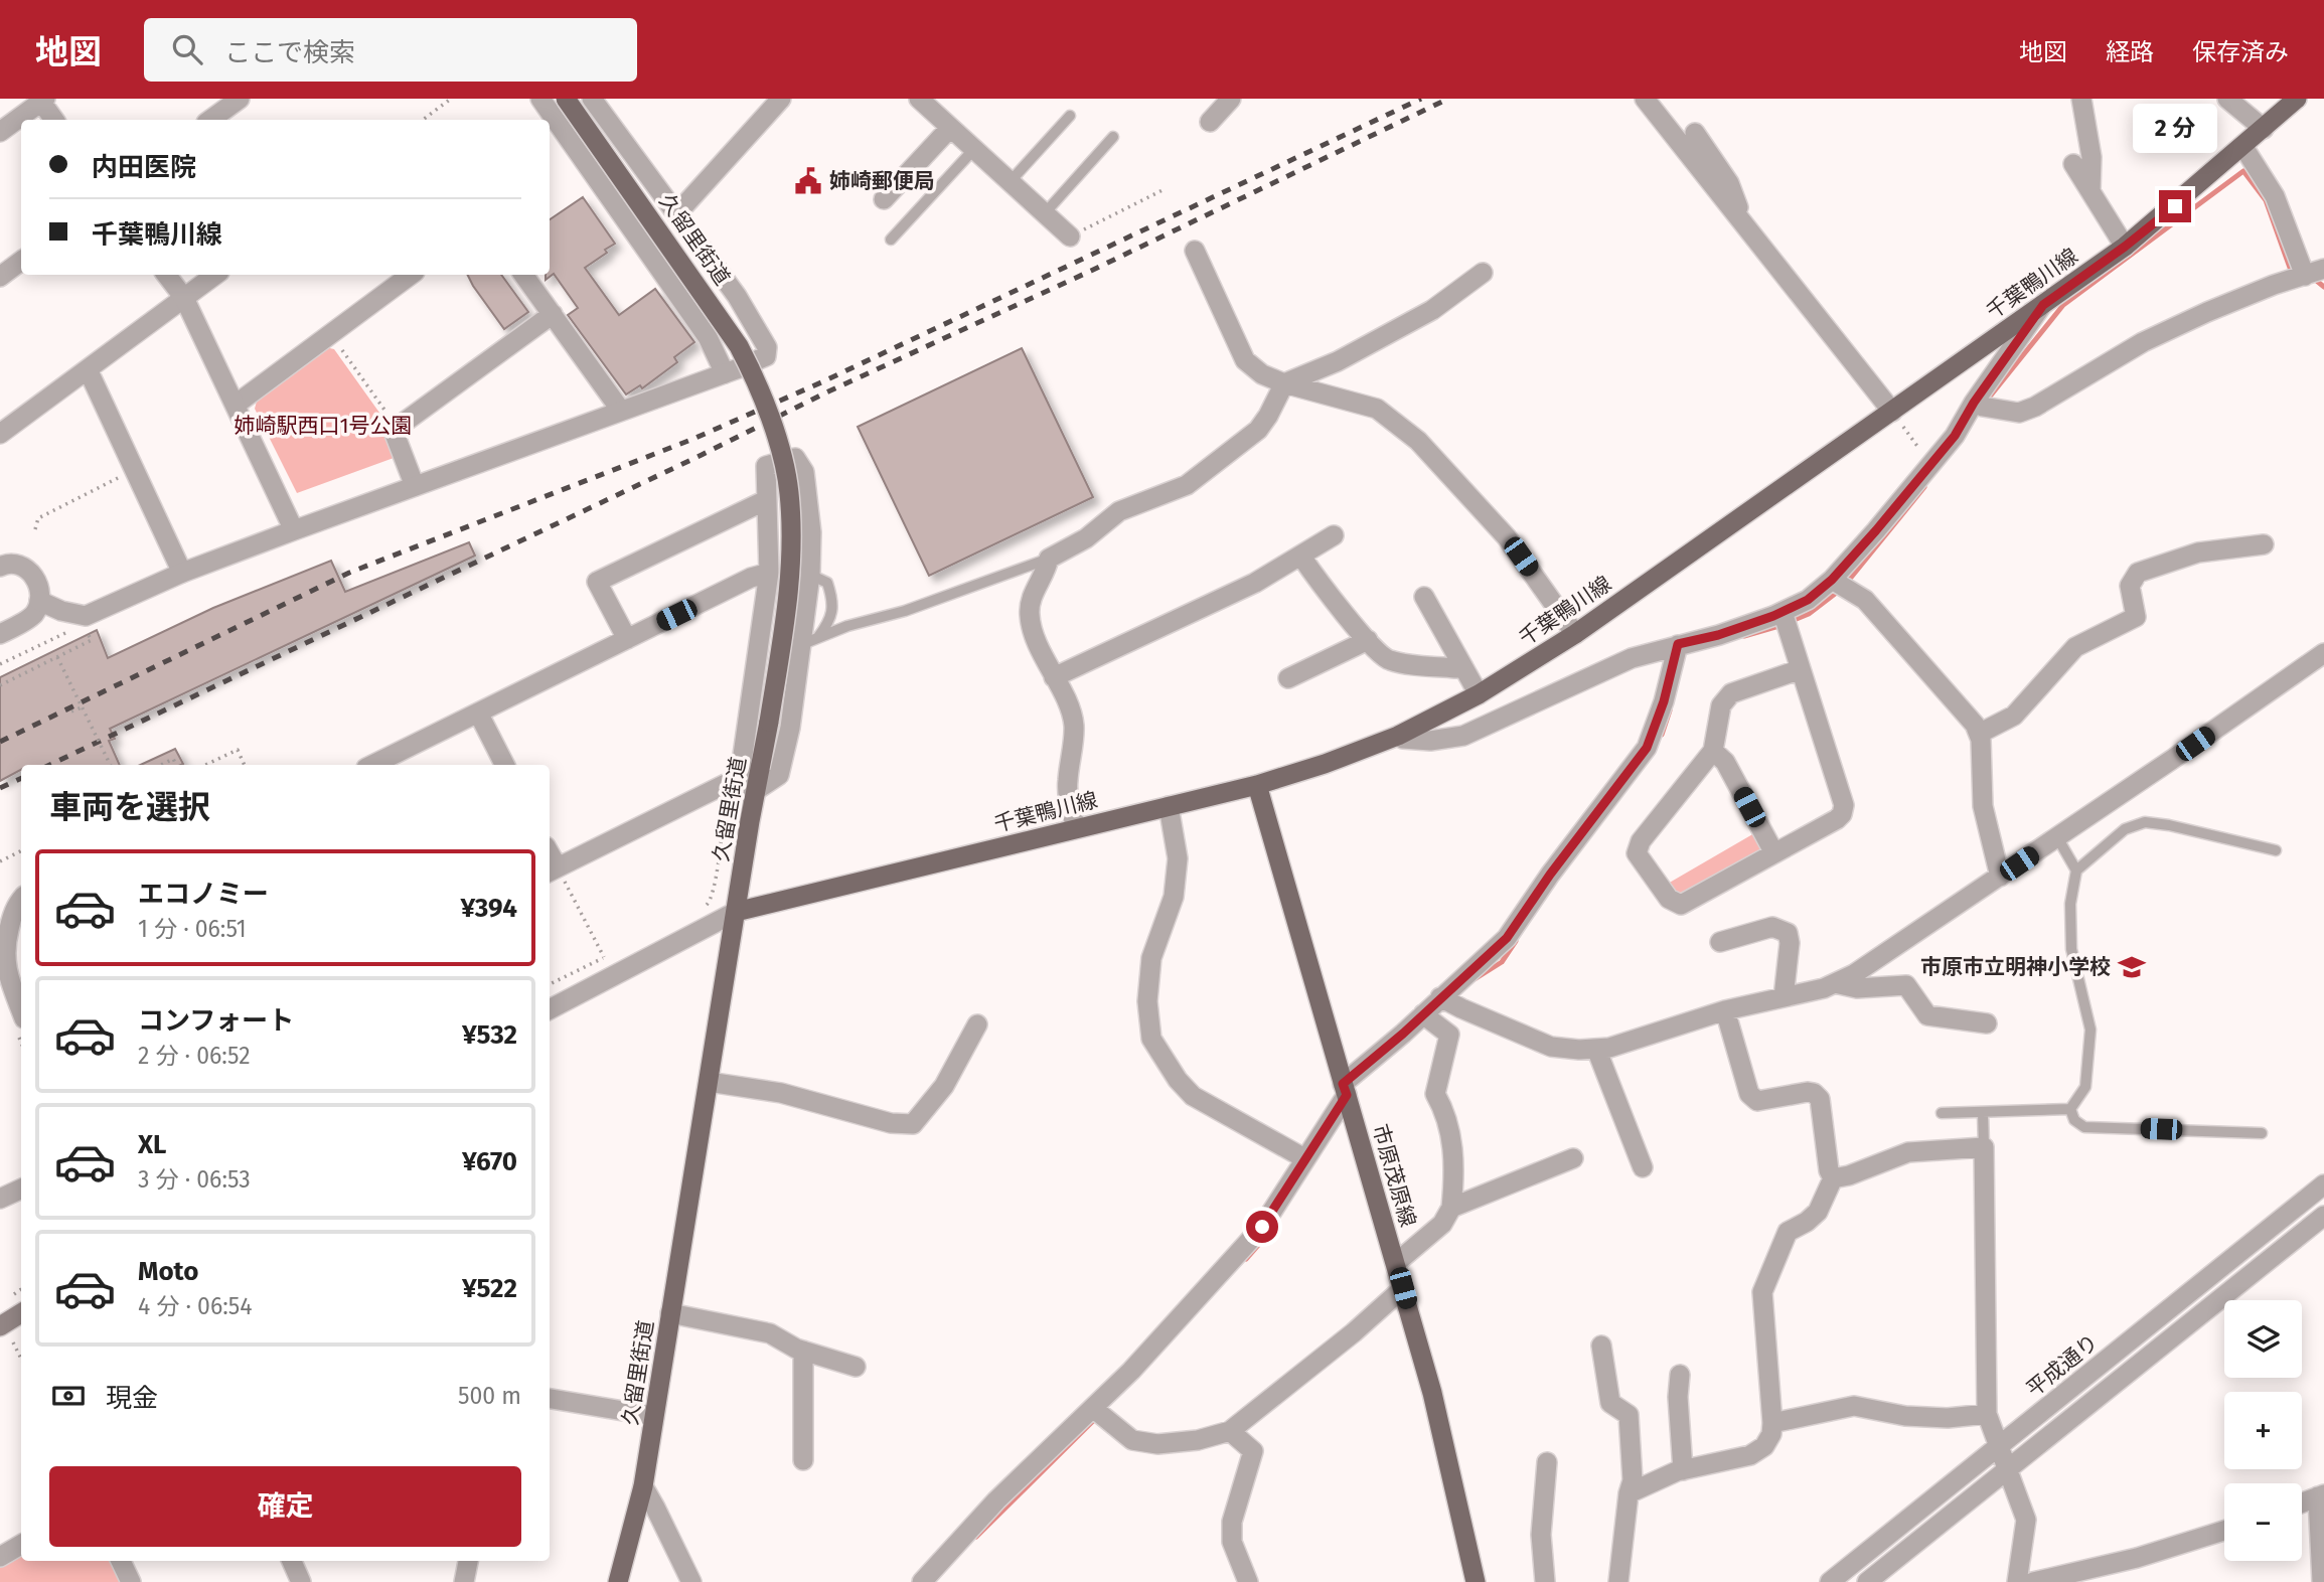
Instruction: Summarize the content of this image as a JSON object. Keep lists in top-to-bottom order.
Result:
{
  "streets": {
    "main road": ["久留里街道", "千葉鴨川線", "市原茂原線"],
    "street": ["平成通り"]
  },
  "crossings": [
    ["久留里街道", "千葉鴨川線"],
    ["千葉鴨川線", "市原茂原線"]
  ],
  "parks": ["姉崎駅西口1号公園"],
  "places": {
    "public building": ["姉崎郵便局"],
    "school or university": ["市原市立明神小学校"]
  },
  "page": {
    "header": "地図",
    "search": "ここで検索",
    "nav": ["地図", "経路", "保存済み"],
    "bubble": "2 分",
    "banner": ["内田医院", "千葉鴨川線"],
    "heading": "車両を選択",
    "list": [
      {
        "name": "エコノミー",
        "note": "1 分 · 06:51",
        "value": "¥394"
      },
      {
        "name": "コンフォート",
        "note": "2 分 · 06:52",
        "value": "¥532"
      },
      {
        "name": "XL",
        "note": "3 分 · 06:53",
        "value": "¥670"
      },
      {
        "name": "Moto",
        "note": "4 分 · 06:54",
        "value": "¥522"
      }
    ],
    "map_buttons": ["+", "−"],
    "pay": ["現金", "500 m"],
    "buttons": "確定"
  }
}
